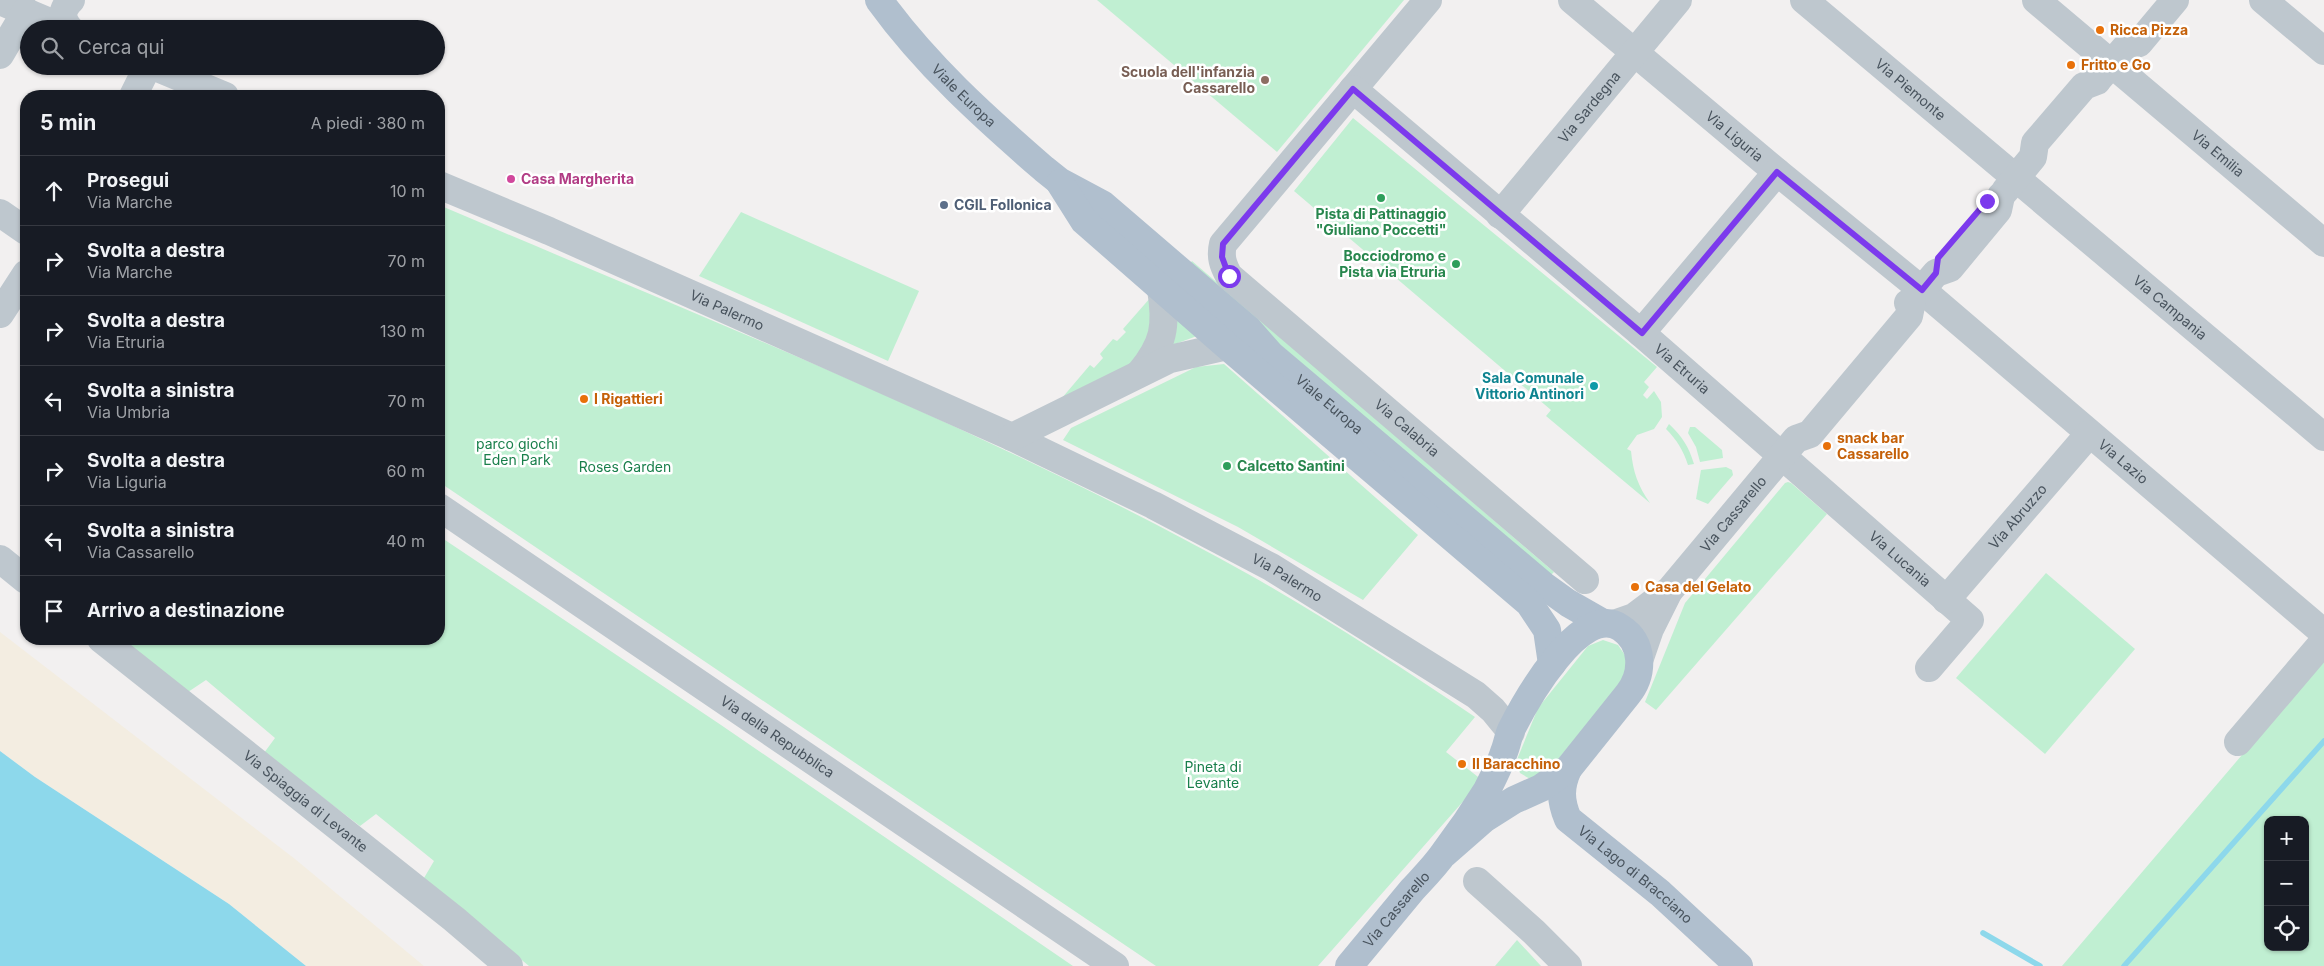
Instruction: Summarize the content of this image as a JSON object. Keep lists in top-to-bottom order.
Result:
{
  "streets": {
    "main road": ["Viale Europa", "Via Cassarello", "Via Lago di Bracciano"],
    "street": [
      "Via Piemonte",
      "Via Sardegna",
      "Via Liguria",
      "Via Emilia",
      "Via Campania",
      "Via Palermo",
      "Via Etruria",
      "Via Calabria",
      "Via Lazio",
      "Via Abruzzo",
      "Via Lucania",
      "Via della Repubblica",
      "Via Spiaggia di Levante"
    ]
  },
  "crossings": [
    ["Via Piemonte", "Via Campania"],
    ["Viale Europa", "Via Cassarello"],
    ["Via Sardegna", "Via Liguria"],
    ["Via Sardegna", "Via Etruria"],
    ["Via Liguria", "Via Lazio"],
    ["Via Liguria", "Via Cassarello"],
    ["Via Palermo", "Via Cassarello"],
    ["Via Etruria", "Via Calabria"],
    ["Via Etruria", "Via Cassarello"],
    ["Via Etruria", "Via Lucania"],
    ["Via Lazio", "Via Cassarello"],
    ["Via Lazio", "Via Abruzzo"],
    ["Via Cassarello", "Via Lucania"],
    ["Via Cassarello", "Via Lago di Bracciano"],
    ["Via Abruzzo", "Via Lucania"]
  ],
  "parks": ["parco giochi Eden Park", "Roses Garden", "Pineta di Levante"],
  "places": [
    "Ricca Pizza",
    "Fritto e Go",
    "Scuola dell'infanzia Cassarello",
    "Casa Margherita",
    "Pista di Pattinaggio \"Giuliano Poccetti\"",
    "CGIL Follonica",
    "Bocciodromo e Pista via Etruria",
    "Sala Comunale Vittorio Antinori",
    "I Rigattieri",
    "snack bar Cassarello",
    "Calcetto Santini",
    "Casa del Gelato",
    "Il Baracchino"
  ],
  "page": {
    "search": "Cerca qui",
    "heading": ["5 min", "A piedi · 380 m"],
    "list": [
      ["Prosegui", "Via Marche", "10 m"],
      ["Svolta a destra", "Via Marche", "70 m"],
      ["Svolta a destra", "Via Etruria", "130 m"],
      ["Svolta a sinistra", "Via Umbria", "70 m"],
      ["Svolta a destra", "Via Liguria", "60 m"],
      ["Svolta a sinistra", "Via Cassarello", "40 m"],
      "Arrivo a destinazione"
    ],
    "map_buttons": ["+", "−"]
  }
}
